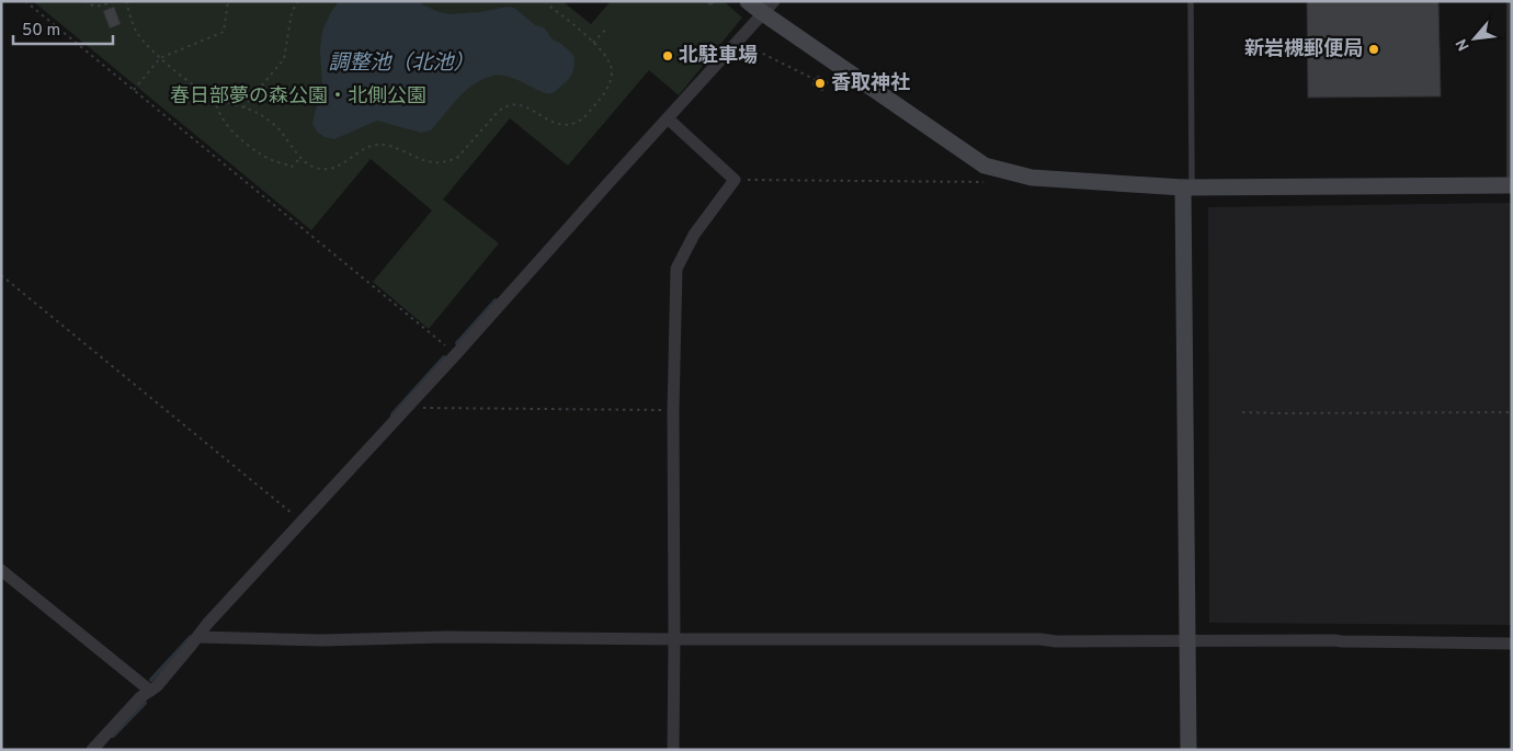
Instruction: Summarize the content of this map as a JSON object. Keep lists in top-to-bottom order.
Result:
{
  "water": ["調整池（北池）"],
  "parks": ["春日部夢の森公園・北側公園"],
  "places": ["新岩槻郵便局", "北駐車場", "香取神社"],
  "scale_bar": "50 m",
  "north": "bottom left"
}
